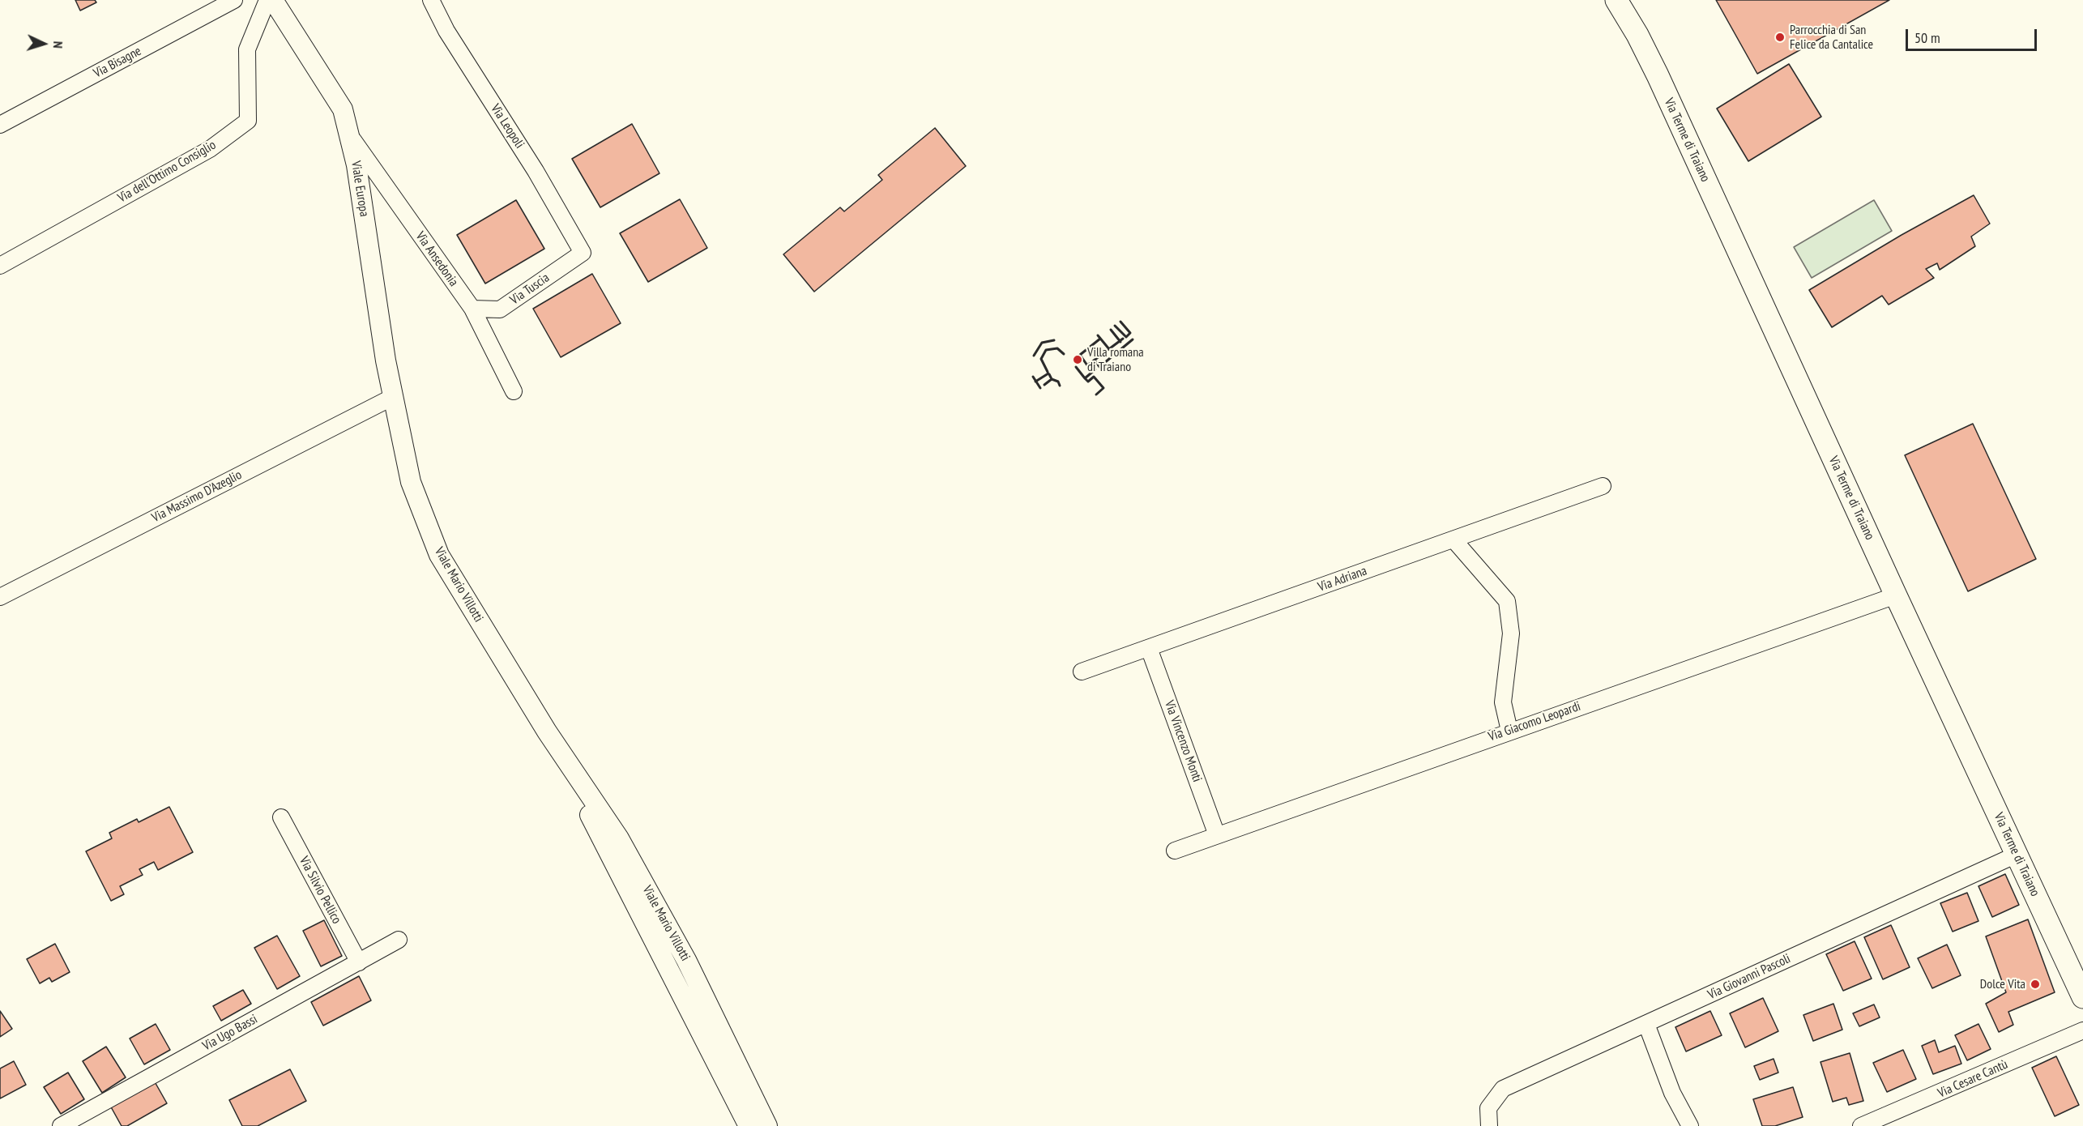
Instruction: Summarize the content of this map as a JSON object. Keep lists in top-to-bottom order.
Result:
{
  "streets": {
    "main road": ["Via Terme di Traiano"],
    "street": [
      "Via Bisagne",
      "Via Leopoli",
      "Via dell'Ottimo Consiglio",
      "Viale Europa",
      "Via Ansedonia",
      "Via Tuscia",
      "Via Massimo D'Azeglio",
      "Via Adriana",
      "Viale Mario Villotti",
      "Via Giacomo Leopardi",
      "Via Vincenzo Monti",
      "Via Silvio Pellico",
      "Via Giovanni Pascoli",
      "Via Ugo Bassi",
      "Via Cesare Cantù"
    ]
  },
  "crossings": [
    ["Via Leopoli", "Via Tuscia"],
    ["Via Terme di Traiano", "Via Giacomo Leopardi"],
    ["Via Terme di Traiano", "Via Giovanni Pascoli"],
    ["Viale Europa", "Via Ansedonia"],
    ["Viale Europa", "Via Massimo D'Azeglio"],
    ["Viale Europa", "Viale Mario Villotti"],
    ["Via Ansedonia", "Via Tuscia"],
    ["Via Massimo D'Azeglio", "Viale Mario Villotti"],
    ["Via Adriana", "Via Vincenzo Monti"],
    ["Via Giacomo Leopardi", "Via Vincenzo Monti"],
    ["Via Silvio Pellico", "Via Ugo Bassi"]
  ],
  "places": ["Parrocchia di San Felice da Cantalice", "Villa romana di Traiano", "Dolce Vita"],
  "scale_bar": "50 m",
  "north": "right"
}
